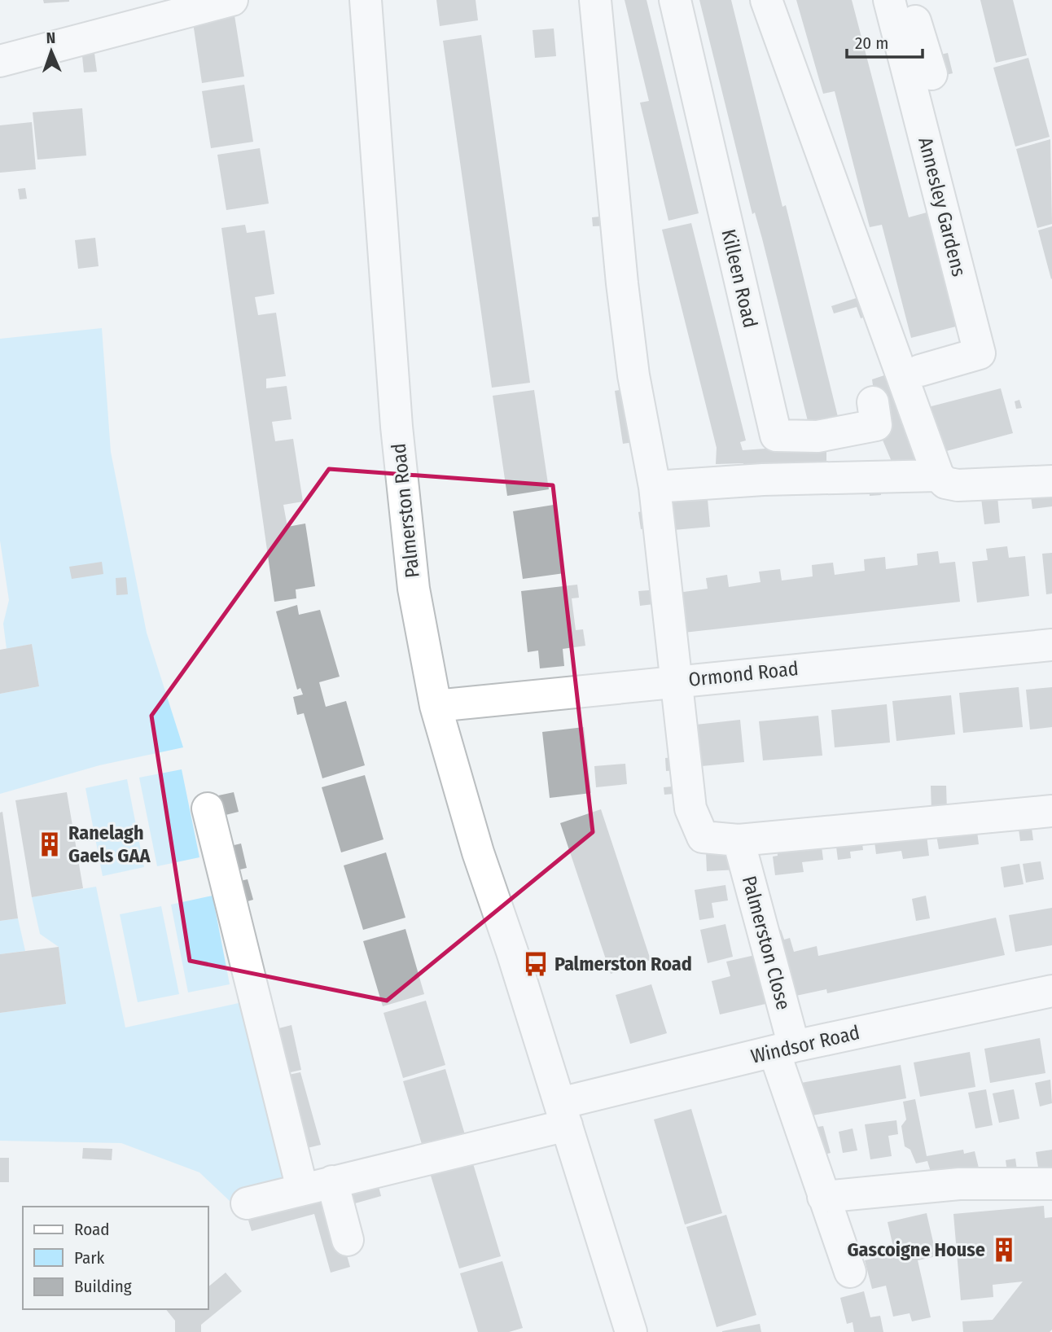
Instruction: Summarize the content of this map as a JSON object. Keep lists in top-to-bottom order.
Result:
{
  "streets": {
    "street": [
      "Annesley Gardens",
      "Killeen Road",
      "Palmerston Road",
      "Ormond Road",
      "Palmerston Close",
      "Windsor Road"
    ]
  },
  "crossings": [
    ["Palmerston Road", "Ormond Road"],
    ["Palmerston Road", "Windsor Road"],
    ["Palmerston Close", "Windsor Road"]
  ],
  "places": {
    "building": ["Ranelagh Gaels GAA", "Gascoigne House"],
    "bus stop": ["Palmerston Road"]
  },
  "legend": ["Road", "Park", "Building"],
  "scale_bar": "20 m",
  "north": "top"
}
